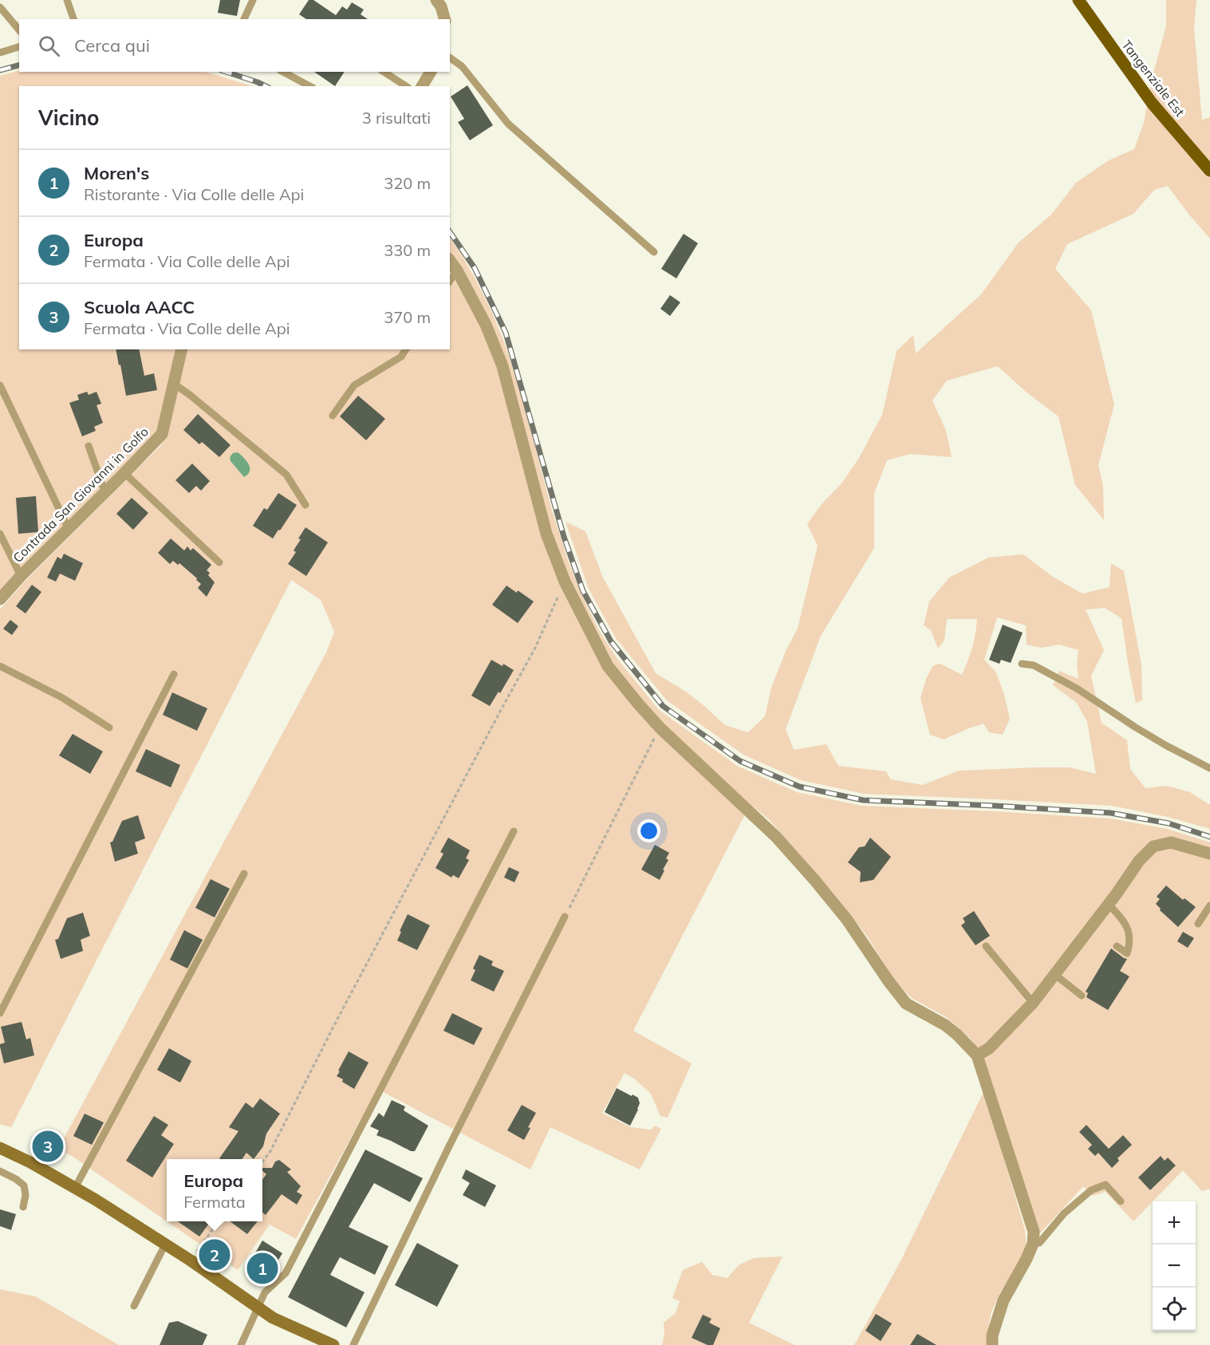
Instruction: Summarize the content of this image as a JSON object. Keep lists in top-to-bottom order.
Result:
{
  "streets": {
    "main road": ["Tangenziale Est"],
    "street": ["Contrada San Giovanni in Golfo"]
  },
  "page": {
    "search": "Cerca qui",
    "heading": ["Vicino", "3 risultati"],
    "list": [
      {
        "mark": "1",
        "name": "Moren's",
        "note": "Ristorante · Via Colle delle Api",
        "value": "320 m"
      },
      {
        "mark": "2",
        "name": "Europa",
        "note": "Fermata · Via Colle delle Api",
        "value": "330 m"
      },
      {
        "mark": "3",
        "name": "Scuola AACC",
        "note": "Fermata · Via Colle delle Api",
        "value": "370 m"
      }
    ],
    "pins": ["3", "2", "1"],
    "popup": ["Europa", "Fermata"],
    "map_buttons": ["+", "−"]
  }
}
